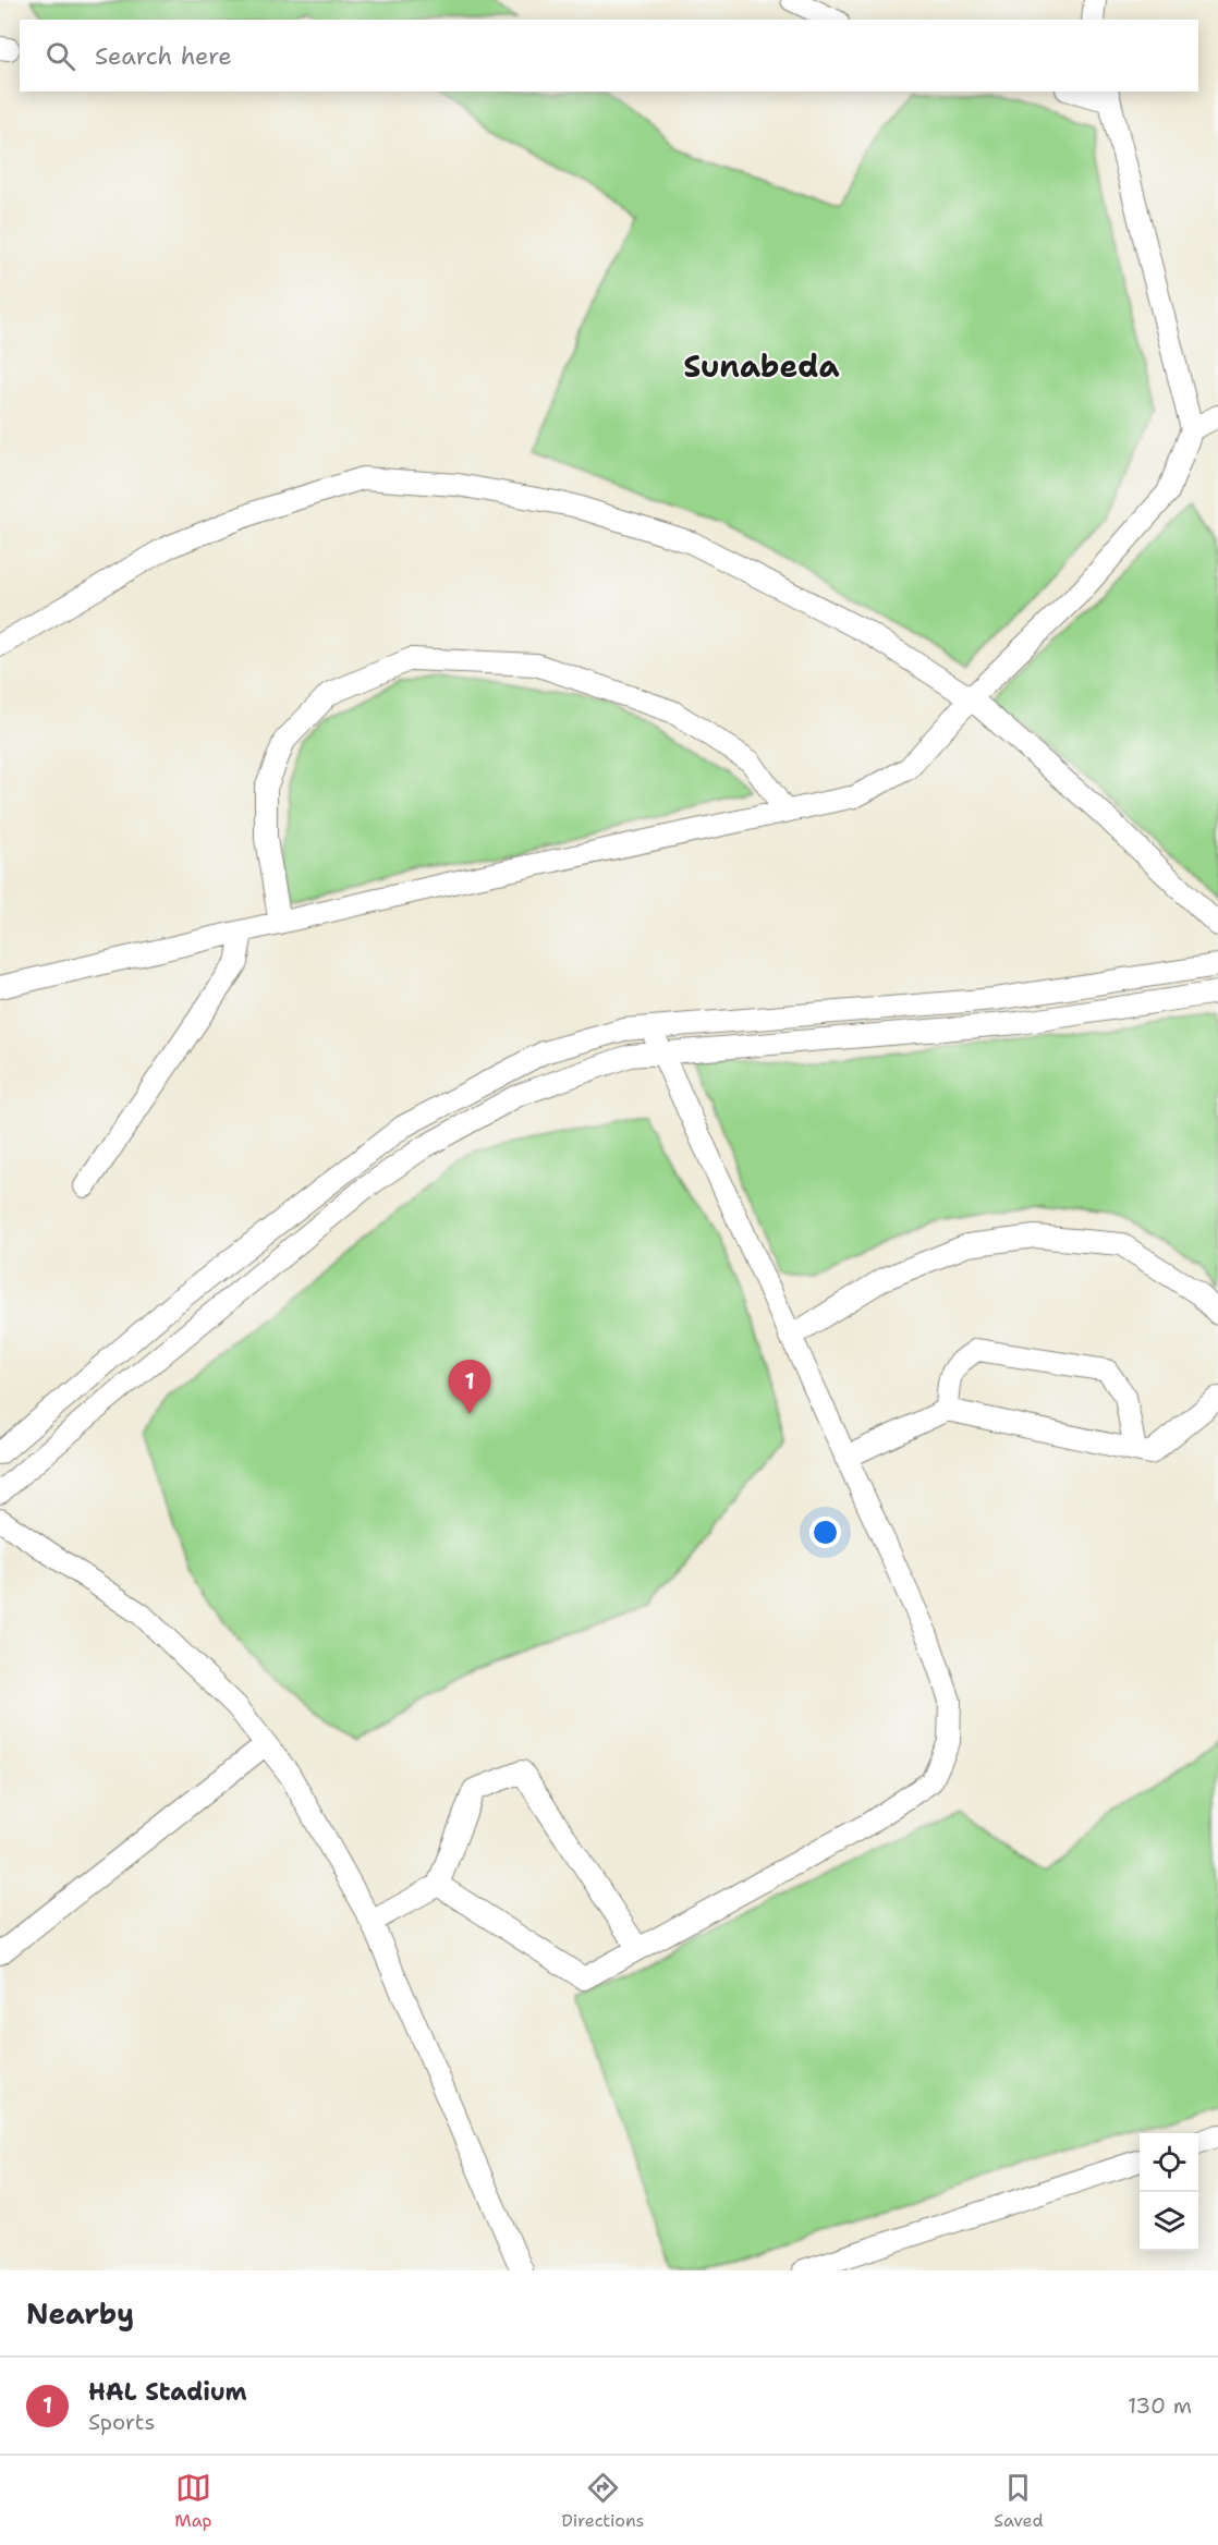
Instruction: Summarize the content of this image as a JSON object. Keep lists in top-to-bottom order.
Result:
{
  "districts": ["Sunabeda"],
  "page": {
    "search": "Search here",
    "pins": "1",
    "heading": "Nearby",
    "list": [
      {
        "mark": "1",
        "name": "HAL Stadium",
        "note": "Sports",
        "value": "130 m"
      }
    ],
    "nav": ["Map", "Directions", "Saved"]
  }
}
